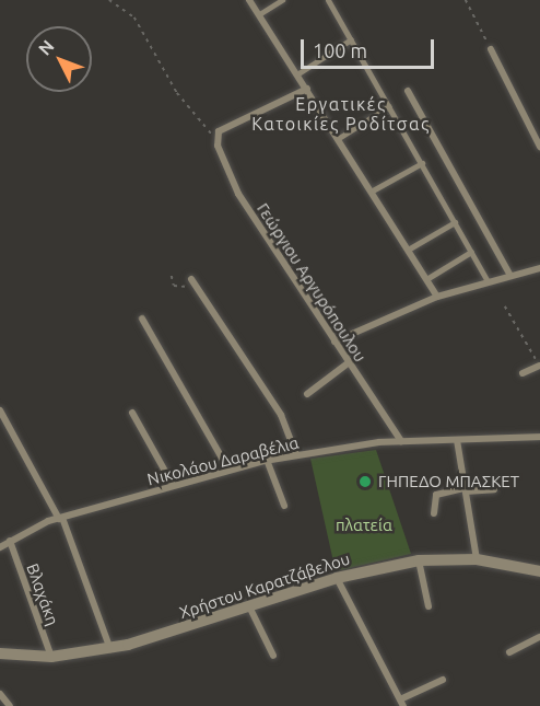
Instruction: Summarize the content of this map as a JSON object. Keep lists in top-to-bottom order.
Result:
{
  "streets": {
    "street": [
      "Γεώργιου Αργυρόπουλου",
      "Νικολάου Δαραβέλια",
      "Χρήστου Καρατζάβελου",
      "Βλαχάκη"
    ]
  },
  "crossings": [
    ["Γεώργιου Αργυρόπουλου", "Νικολάου Δαραβέλια"],
    ["Νικολάου Δαραβέλια", "Βλαχάκη"],
    ["Χρήστου Καρατζάβελου", "Βλαχάκη"]
  ],
  "districts": ["Εργατικές Κατοικίες Ροδίτσας"],
  "parks": ["πλατεία"],
  "places": ["ΓΗΠΕΔΟ ΜΠΑΣΚΕΤ"],
  "scale_bar": "100 m",
  "north": "top left"
}
